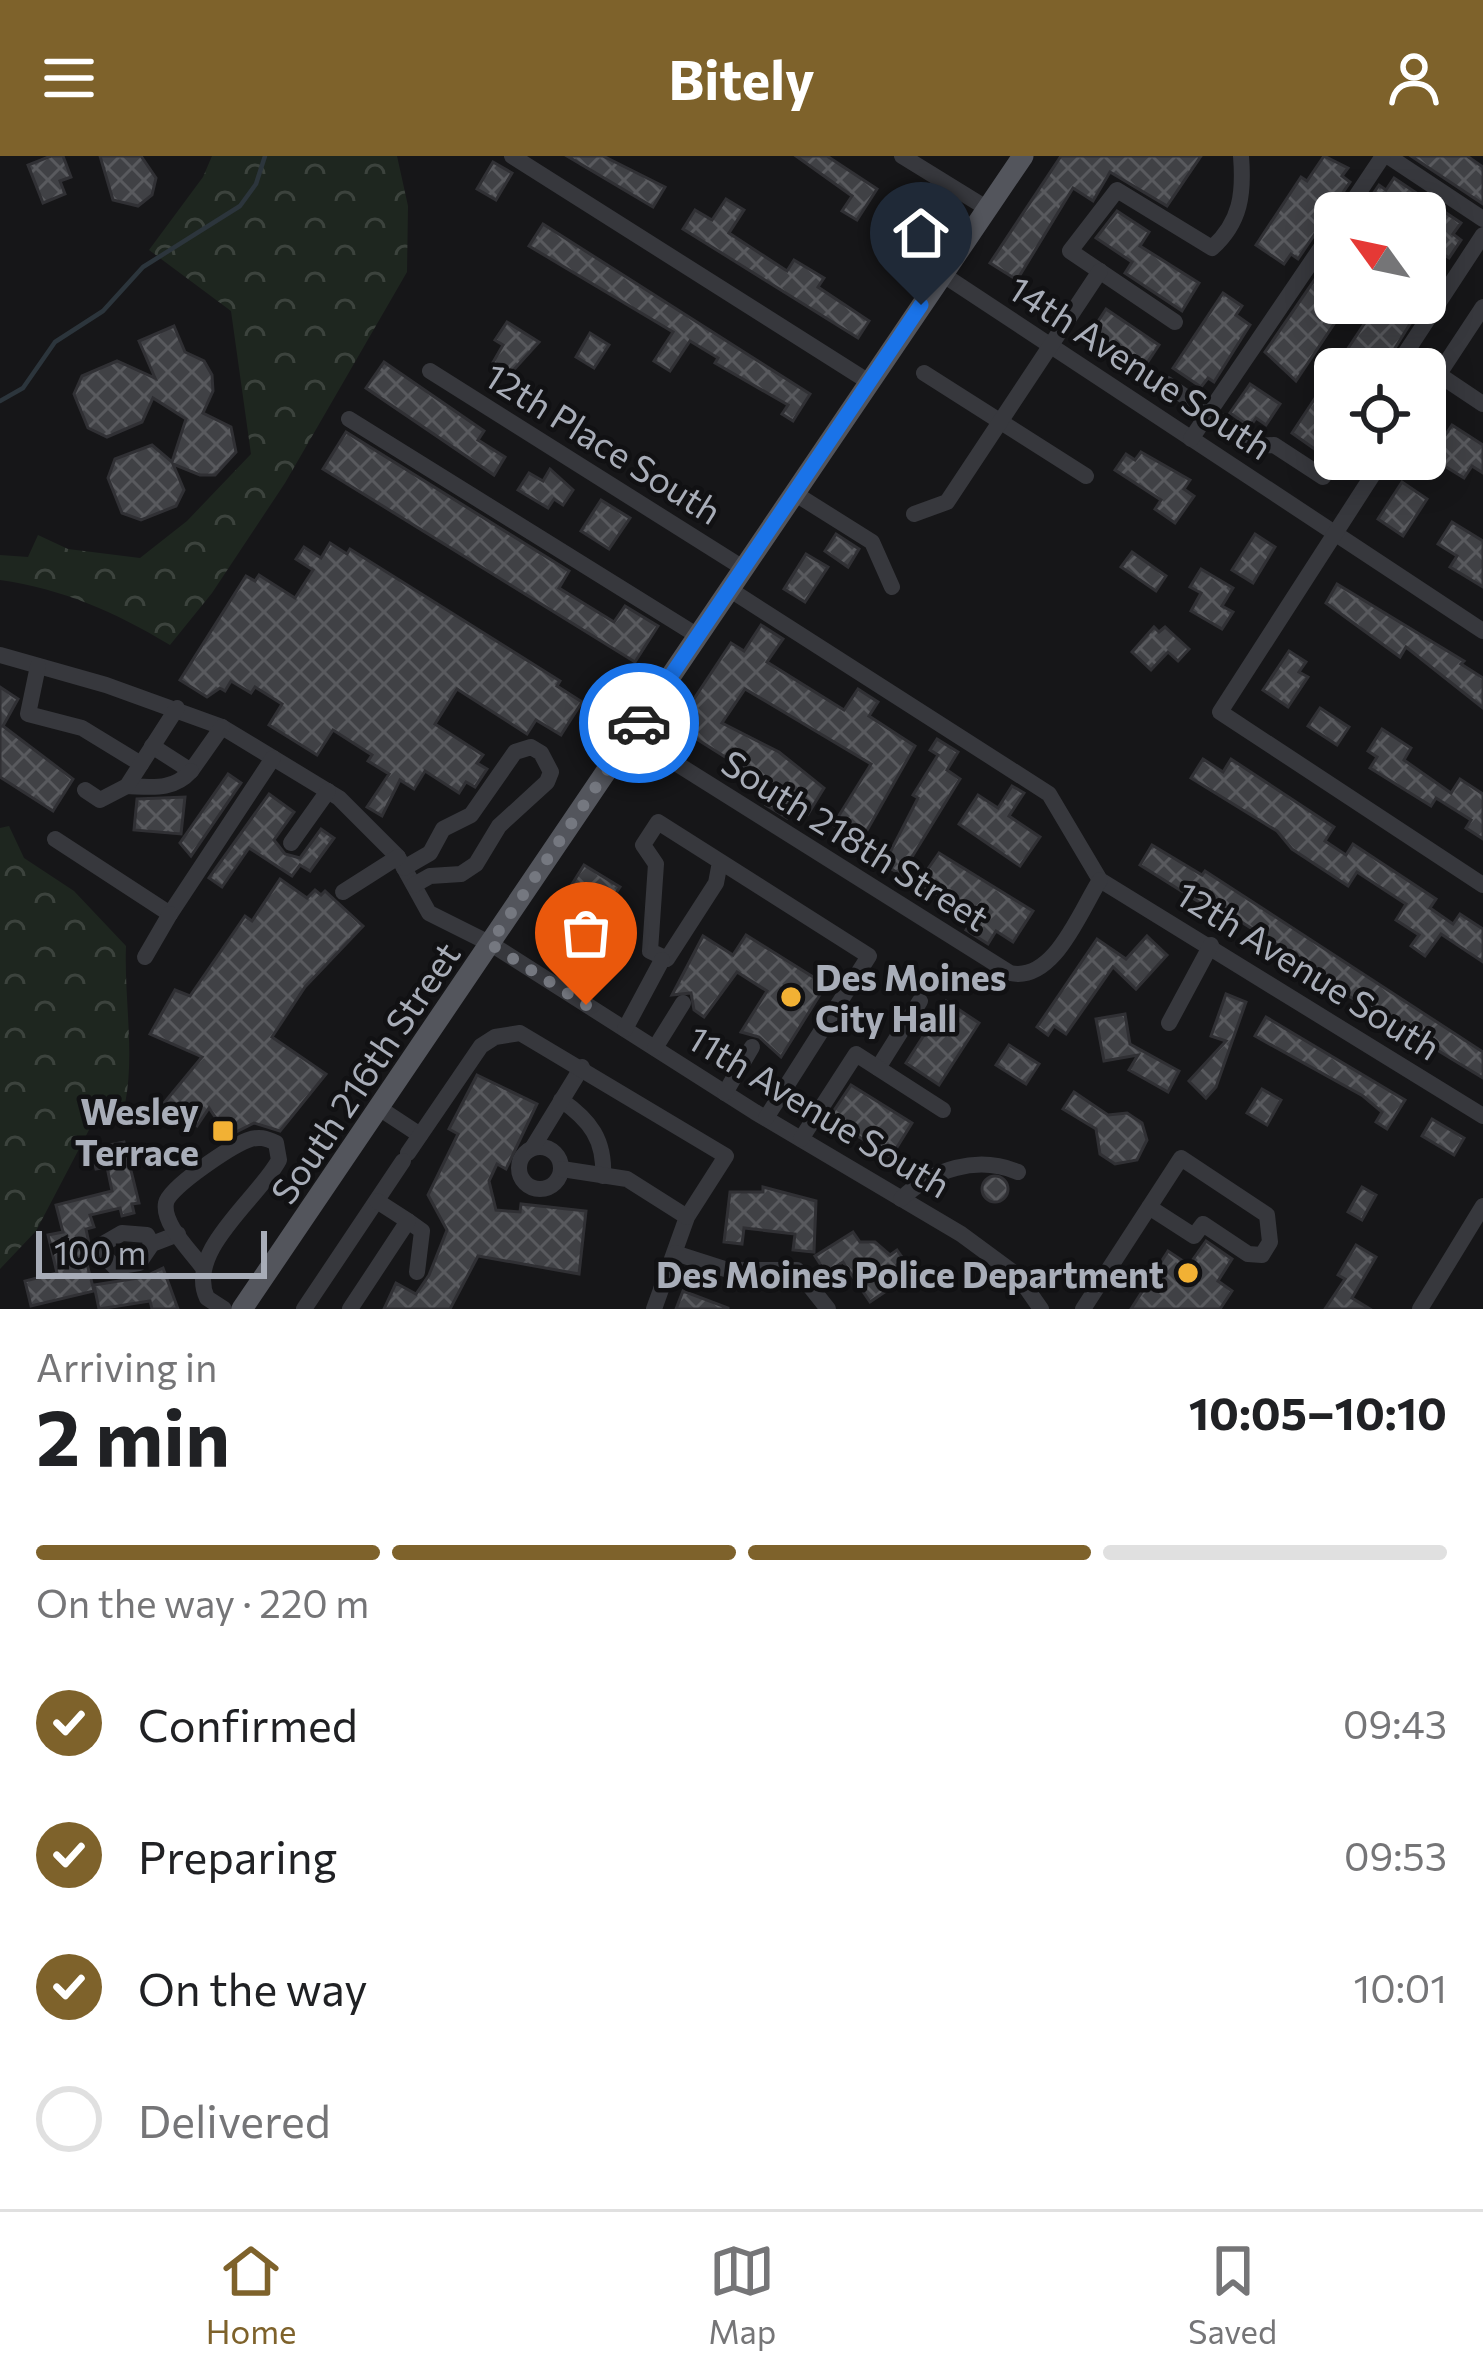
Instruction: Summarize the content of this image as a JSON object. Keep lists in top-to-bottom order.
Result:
{
  "streets": {
    "main road": ["South 216th Street"],
    "street": [
      "14th Avenue South",
      "12th Place South",
      "South 218th Street",
      "12th Avenue South",
      "11th Avenue South"
    ]
  },
  "crossings": [
    ["14th Avenue South", "South 216th Street"],
    ["12th Place South", "South 216th Street"],
    ["South 218th Street", "12th Avenue South"],
    ["South 218th Street", "South 216th Street"],
    ["South 216th Street", "11th Avenue South"]
  ],
  "places": {
    "other": ["Des Moines City Hall", "Des Moines Police Department"],
    "transit": ["Wesley Terrace"]
  },
  "scale_bar": "100 m",
  "north": "top left",
  "page": {
    "header": "Bitely",
    "scale": "100 m",
    "heading": ["2 min", "Arriving in", "10:05–10:10"],
    "bar": "On the way · 220 m",
    "list": [
      ["Confirmed", "09:43"],
      ["Preparing", "09:53"],
      ["On the way", "10:01"],
      "Delivered"
    ],
    "tabs": ["Home", "Map", "Saved"]
  }
}
